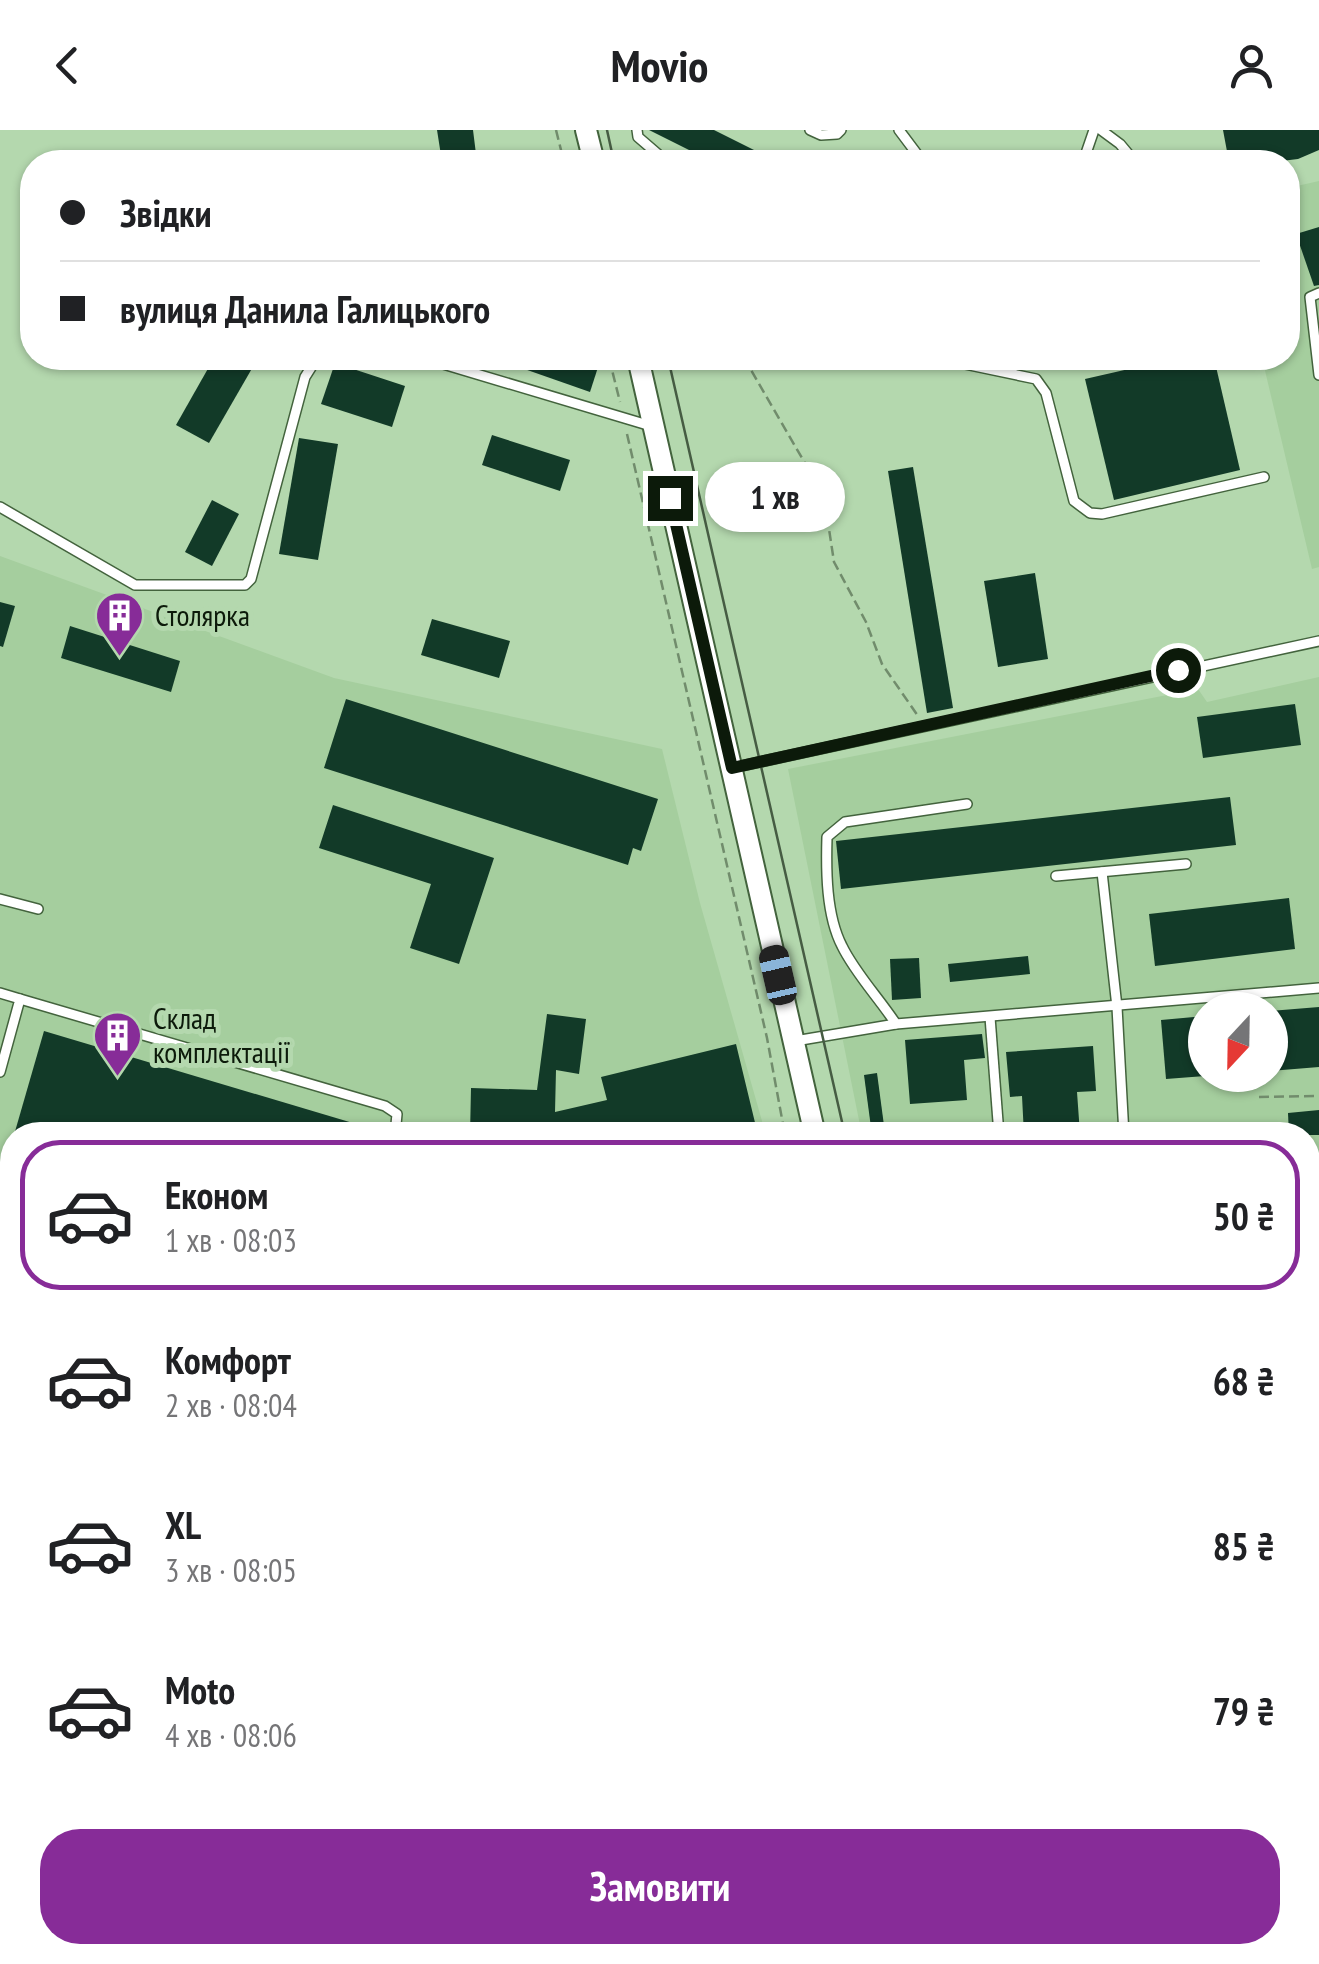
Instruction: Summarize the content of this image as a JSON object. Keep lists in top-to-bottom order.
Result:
{
  "places": {
    "building": ["Столярка", "Склад комплектації"]
  },
  "north": "bottom",
  "page": {
    "header": "Movio",
    "banner": ["Звідки", "вулиця Данила Галицького"],
    "bubble": "1 хв",
    "list": [
      {
        "name": "Економ",
        "note": "1 хв · 08:03",
        "value": "50 ₴"
      },
      {
        "name": "Комфорт",
        "note": "2 хв · 08:04",
        "value": "68 ₴"
      },
      {
        "name": "XL",
        "note": "3 хв · 08:05",
        "value": "85 ₴"
      },
      {
        "name": "Moto",
        "note": "4 хв · 08:06",
        "value": "79 ₴"
      }
    ],
    "buttons": "Замовити"
  }
}
